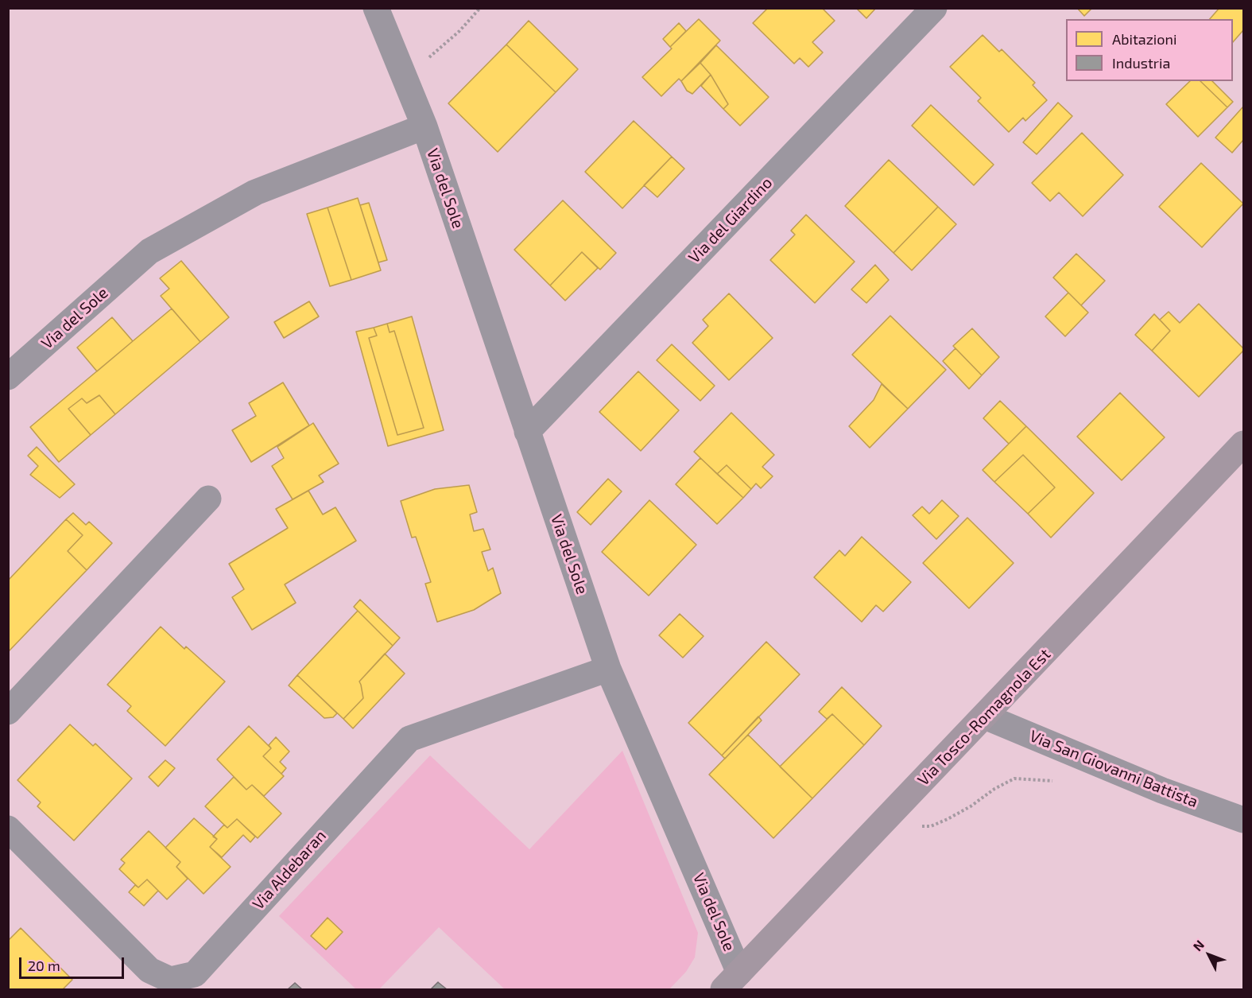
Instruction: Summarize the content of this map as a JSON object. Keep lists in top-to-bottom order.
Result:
{
  "streets": {
    "main road": ["Via Tosco-Romagnola Est"],
    "street": [
      "Via del Sole",
      "Via del Giardino",
      "Via San Giovanni Battista",
      "Via Aldebaran"
    ]
  },
  "crossings": [
    ["Via del Sole", "Via del Giardino"],
    ["Via del Sole", "Via Tosco-Romagnola Est"],
    ["Via del Sole", "Via Aldebaran"],
    ["Via Tosco-Romagnola Est", "Via San Giovanni Battista"]
  ],
  "legend": ["Abitazioni", "Industria"],
  "scale_bar": "20 m",
  "north": "top left"
}
